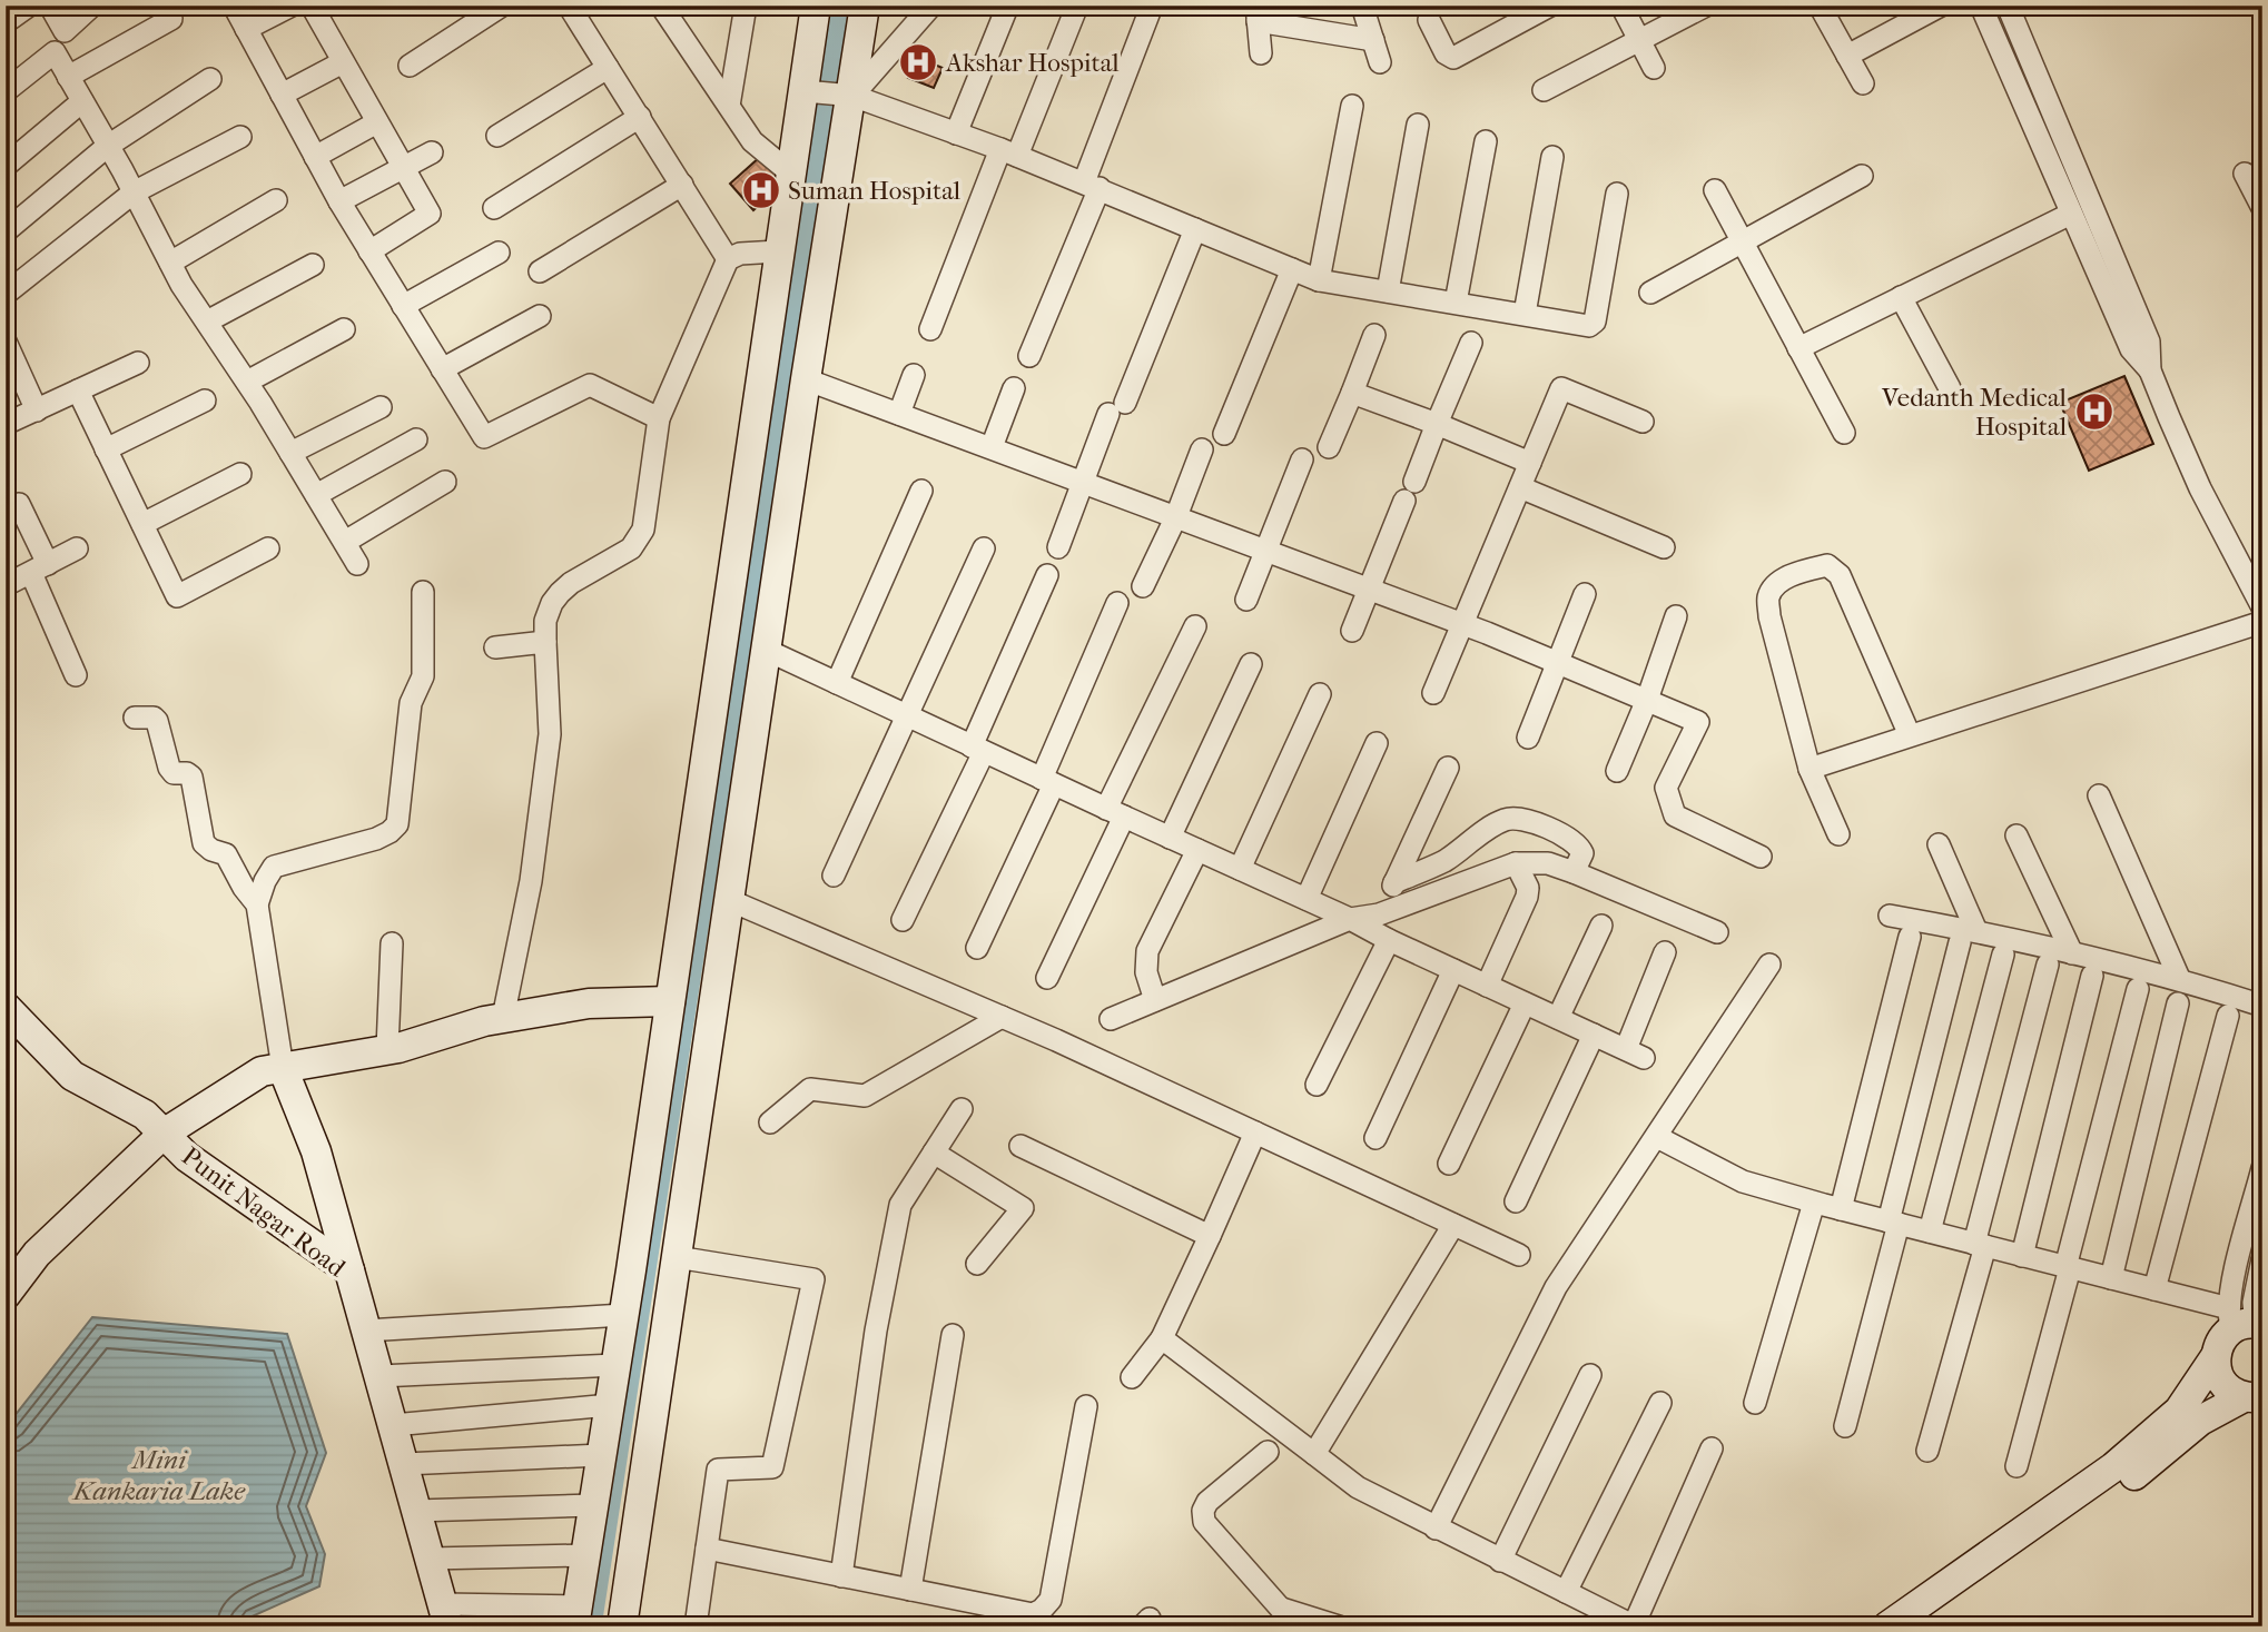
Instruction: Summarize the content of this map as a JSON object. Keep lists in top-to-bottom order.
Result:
{
  "streets": {
    "street": ["Punit Nagar Road"]
  },
  "water": ["Mini Kankaria Lake"],
  "places": {
    "hospital": ["Akshar Hospital", "Suman Hospital", "Vedanth Medical Hospital"]
  }
}
